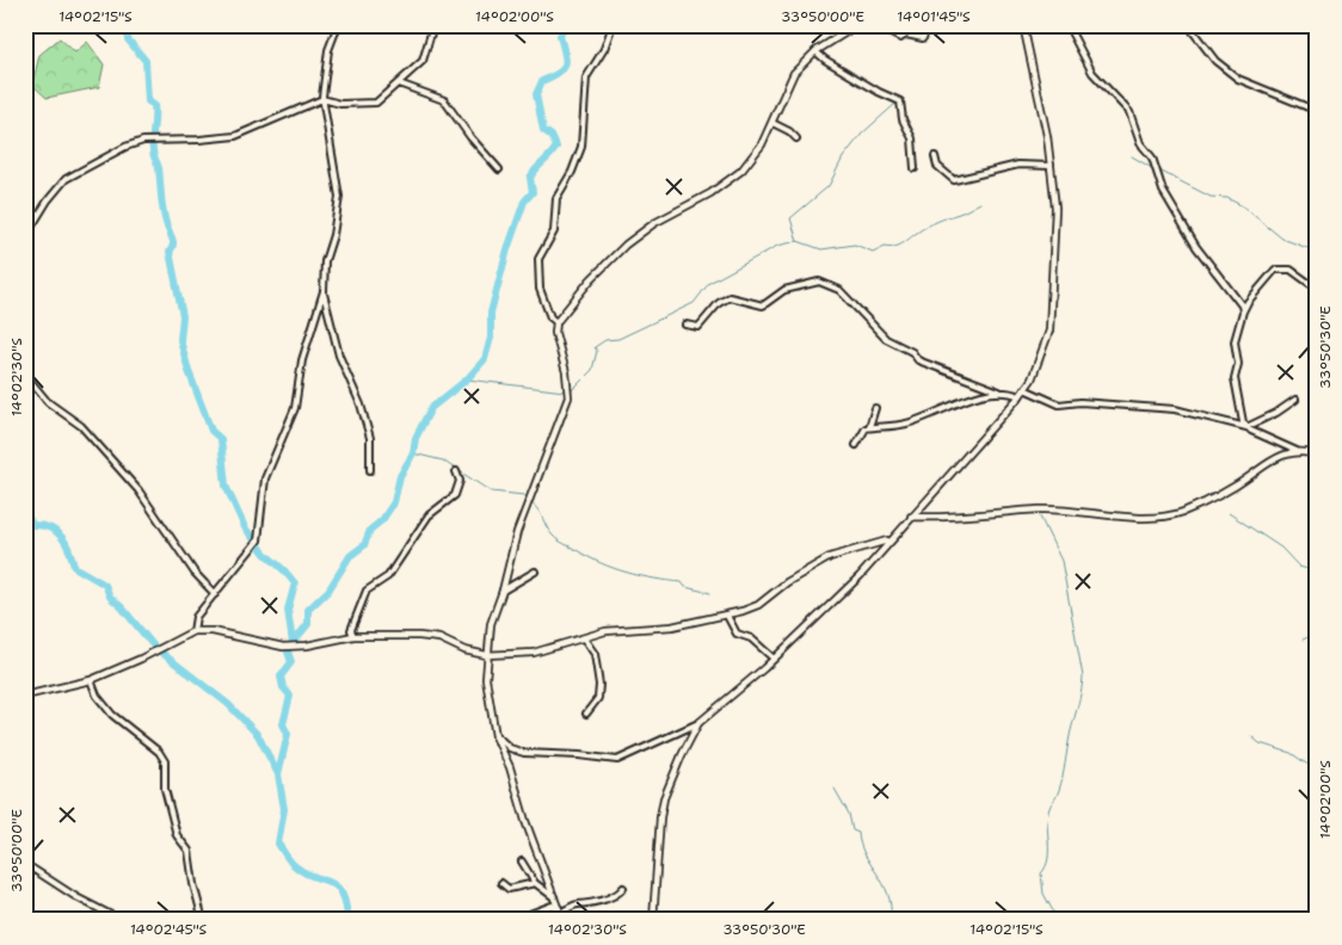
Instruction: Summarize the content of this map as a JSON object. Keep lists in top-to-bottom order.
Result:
{
  "coordinates": [
    "14°02'15\"S",
    "14°02'00\"S",
    "33°50'00\"E",
    "14°01'45\"S",
    "33°50'30\"E",
    "14°02'30\"S",
    "14°02'45\"S"
  ]
}
